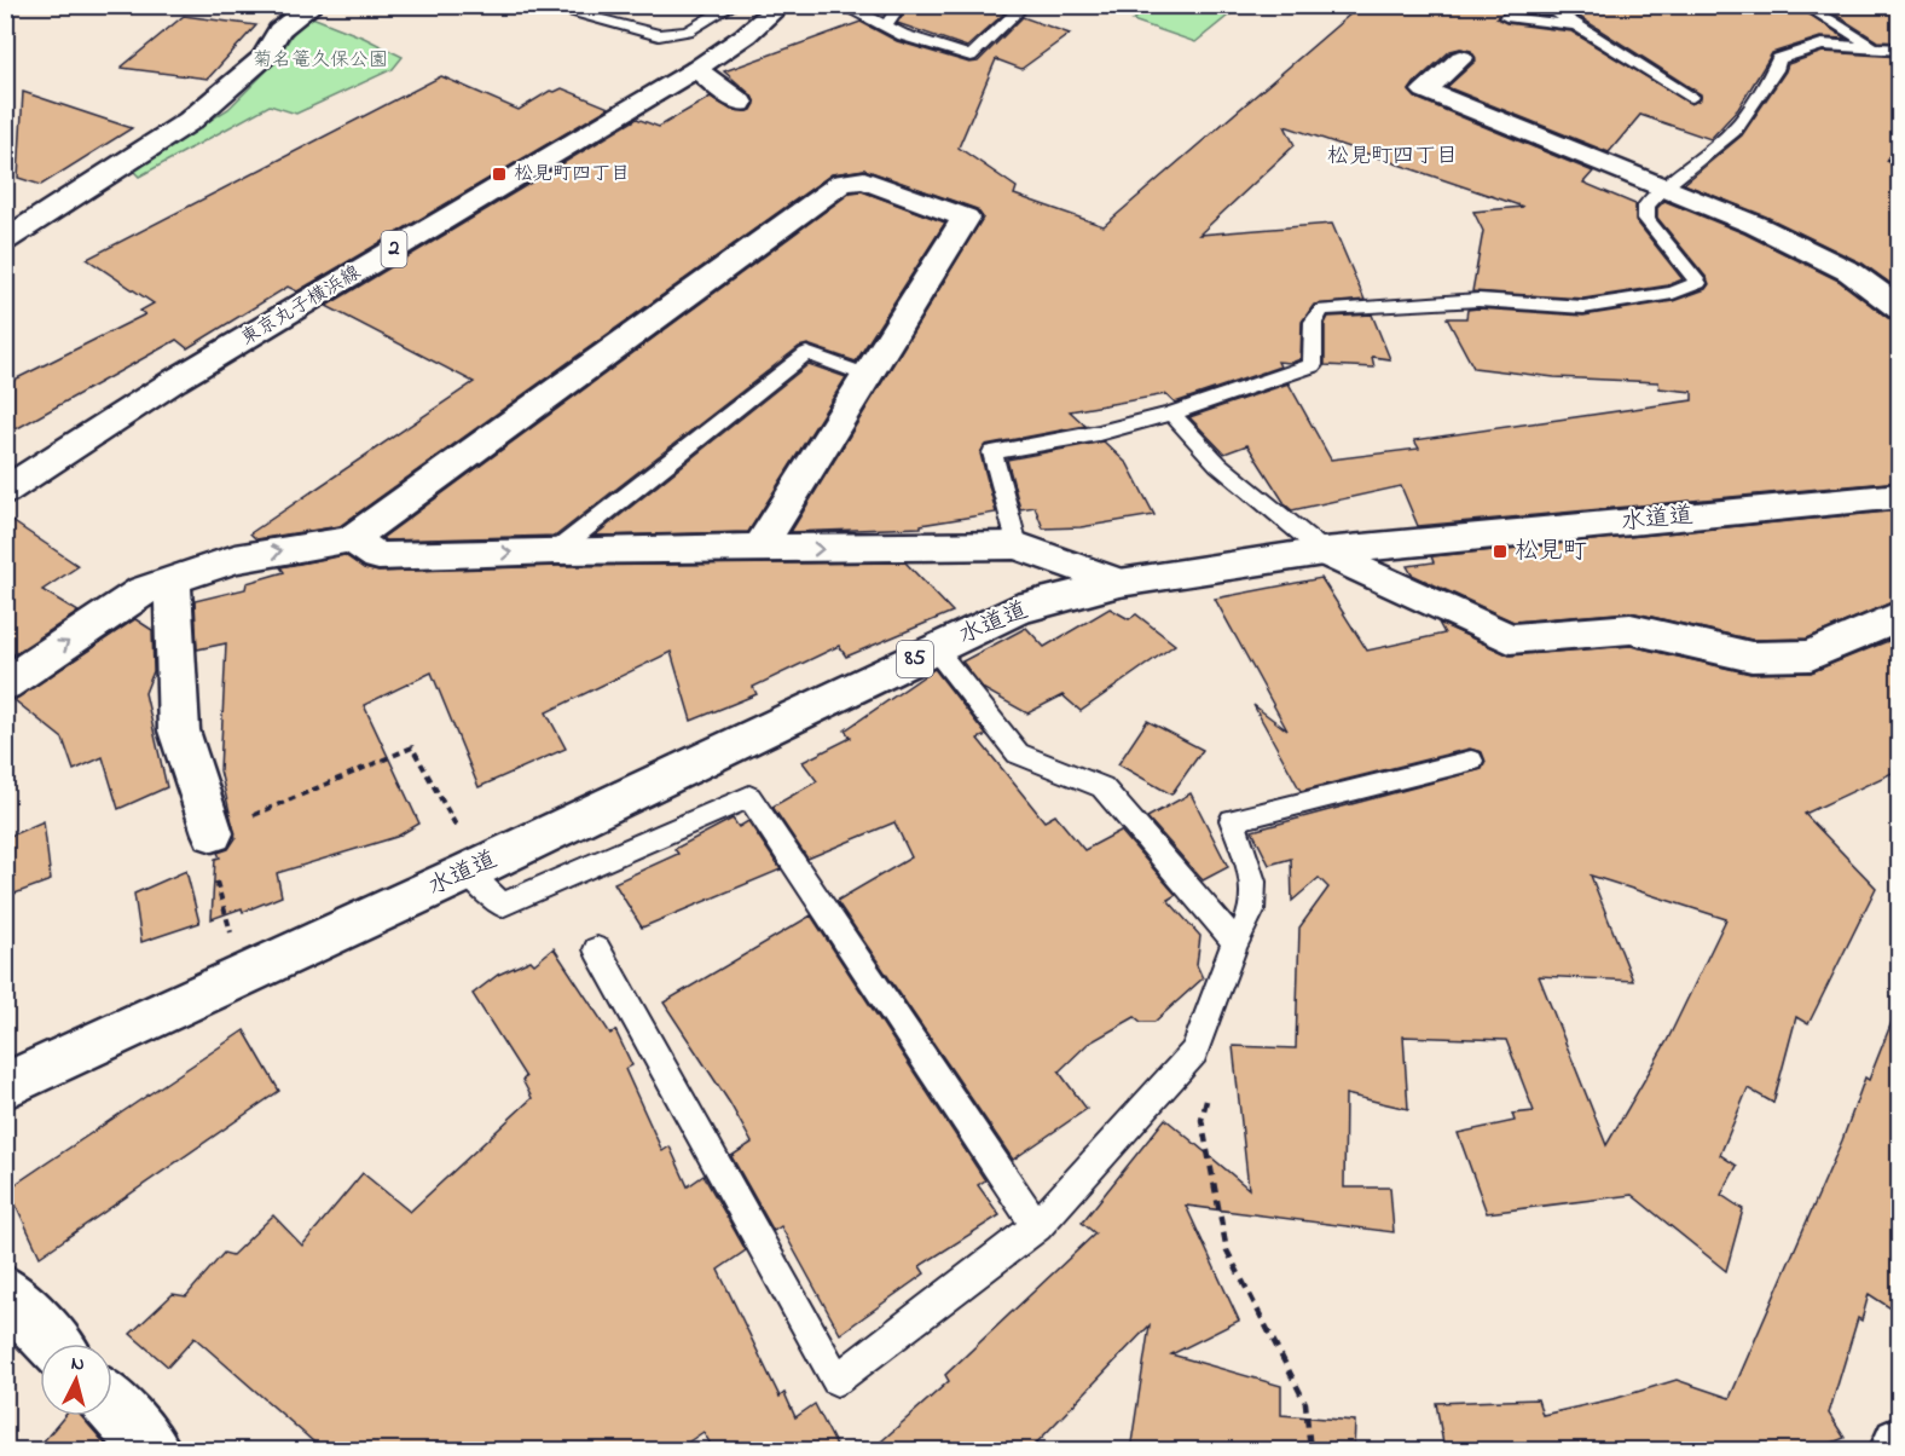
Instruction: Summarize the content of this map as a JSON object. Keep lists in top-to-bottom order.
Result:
{
  "streets": {
    "street": [
      "2",
      "東京丸子横浜線",
      "水道道",
      "85"
    ]
  },
  "districts": ["松見町四丁目"],
  "parks": ["菊名篭久保公園"],
  "places": {
    "transit": ["松見町四丁目", "松見町"]
  },
  "north": "top"
}
